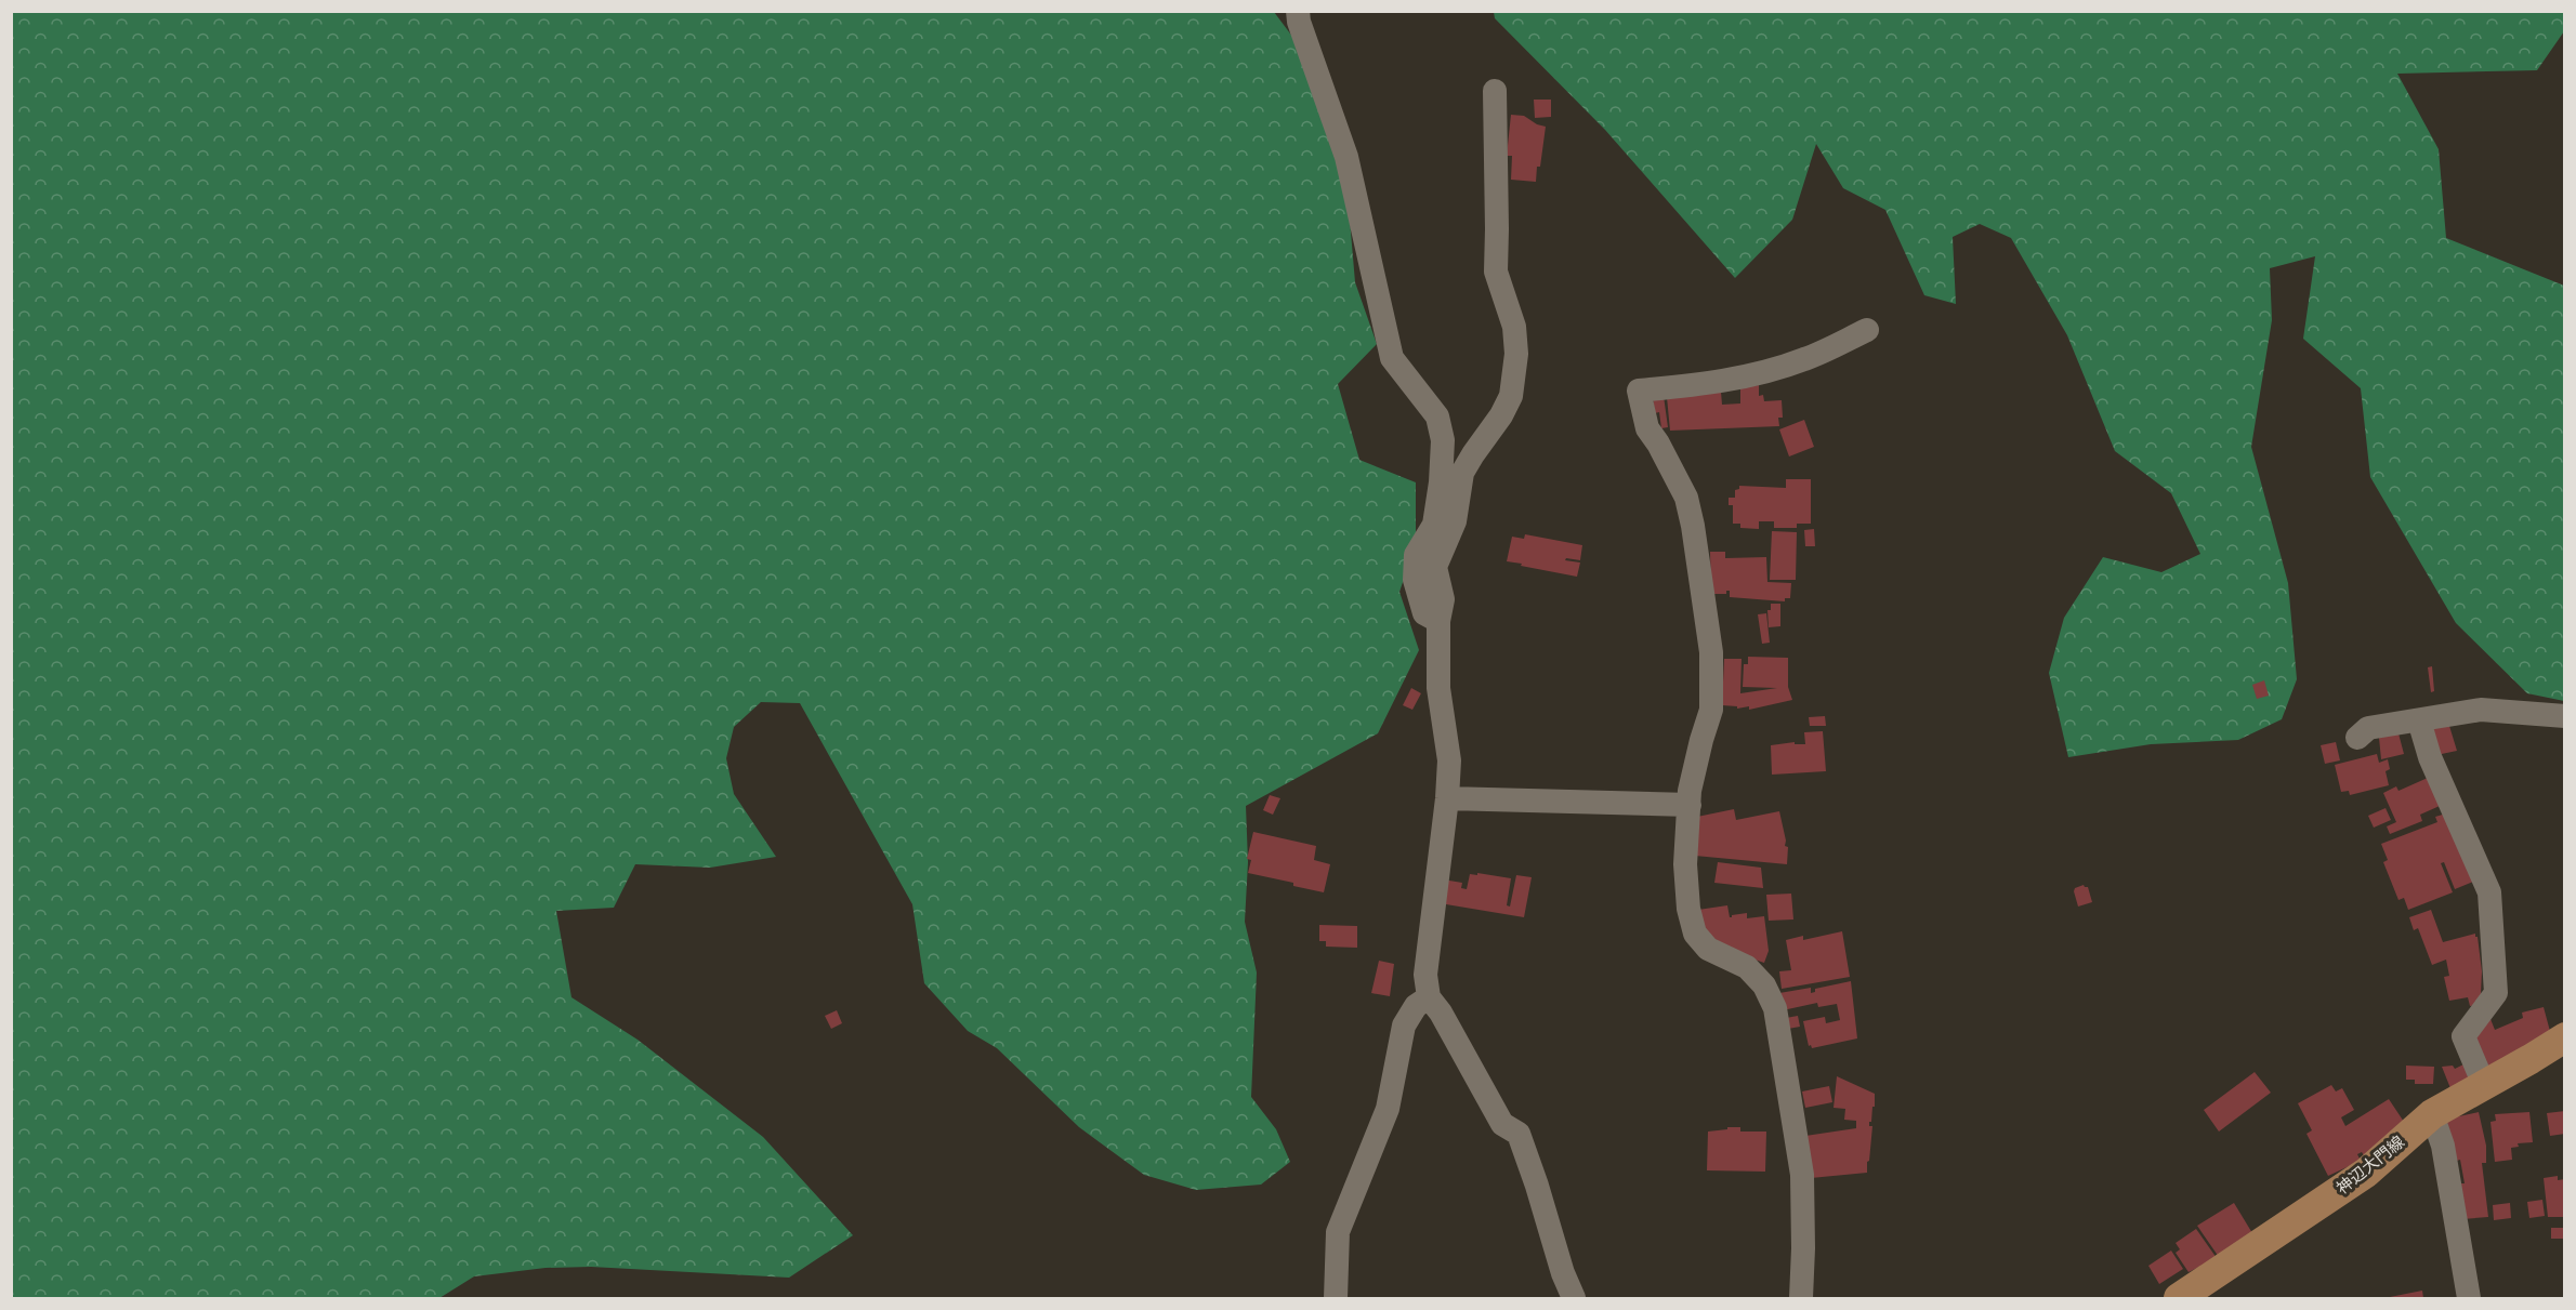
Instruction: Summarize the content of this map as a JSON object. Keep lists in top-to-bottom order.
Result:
{
  "streets": {
    "main road": ["神辺大門線"]
  }
}
